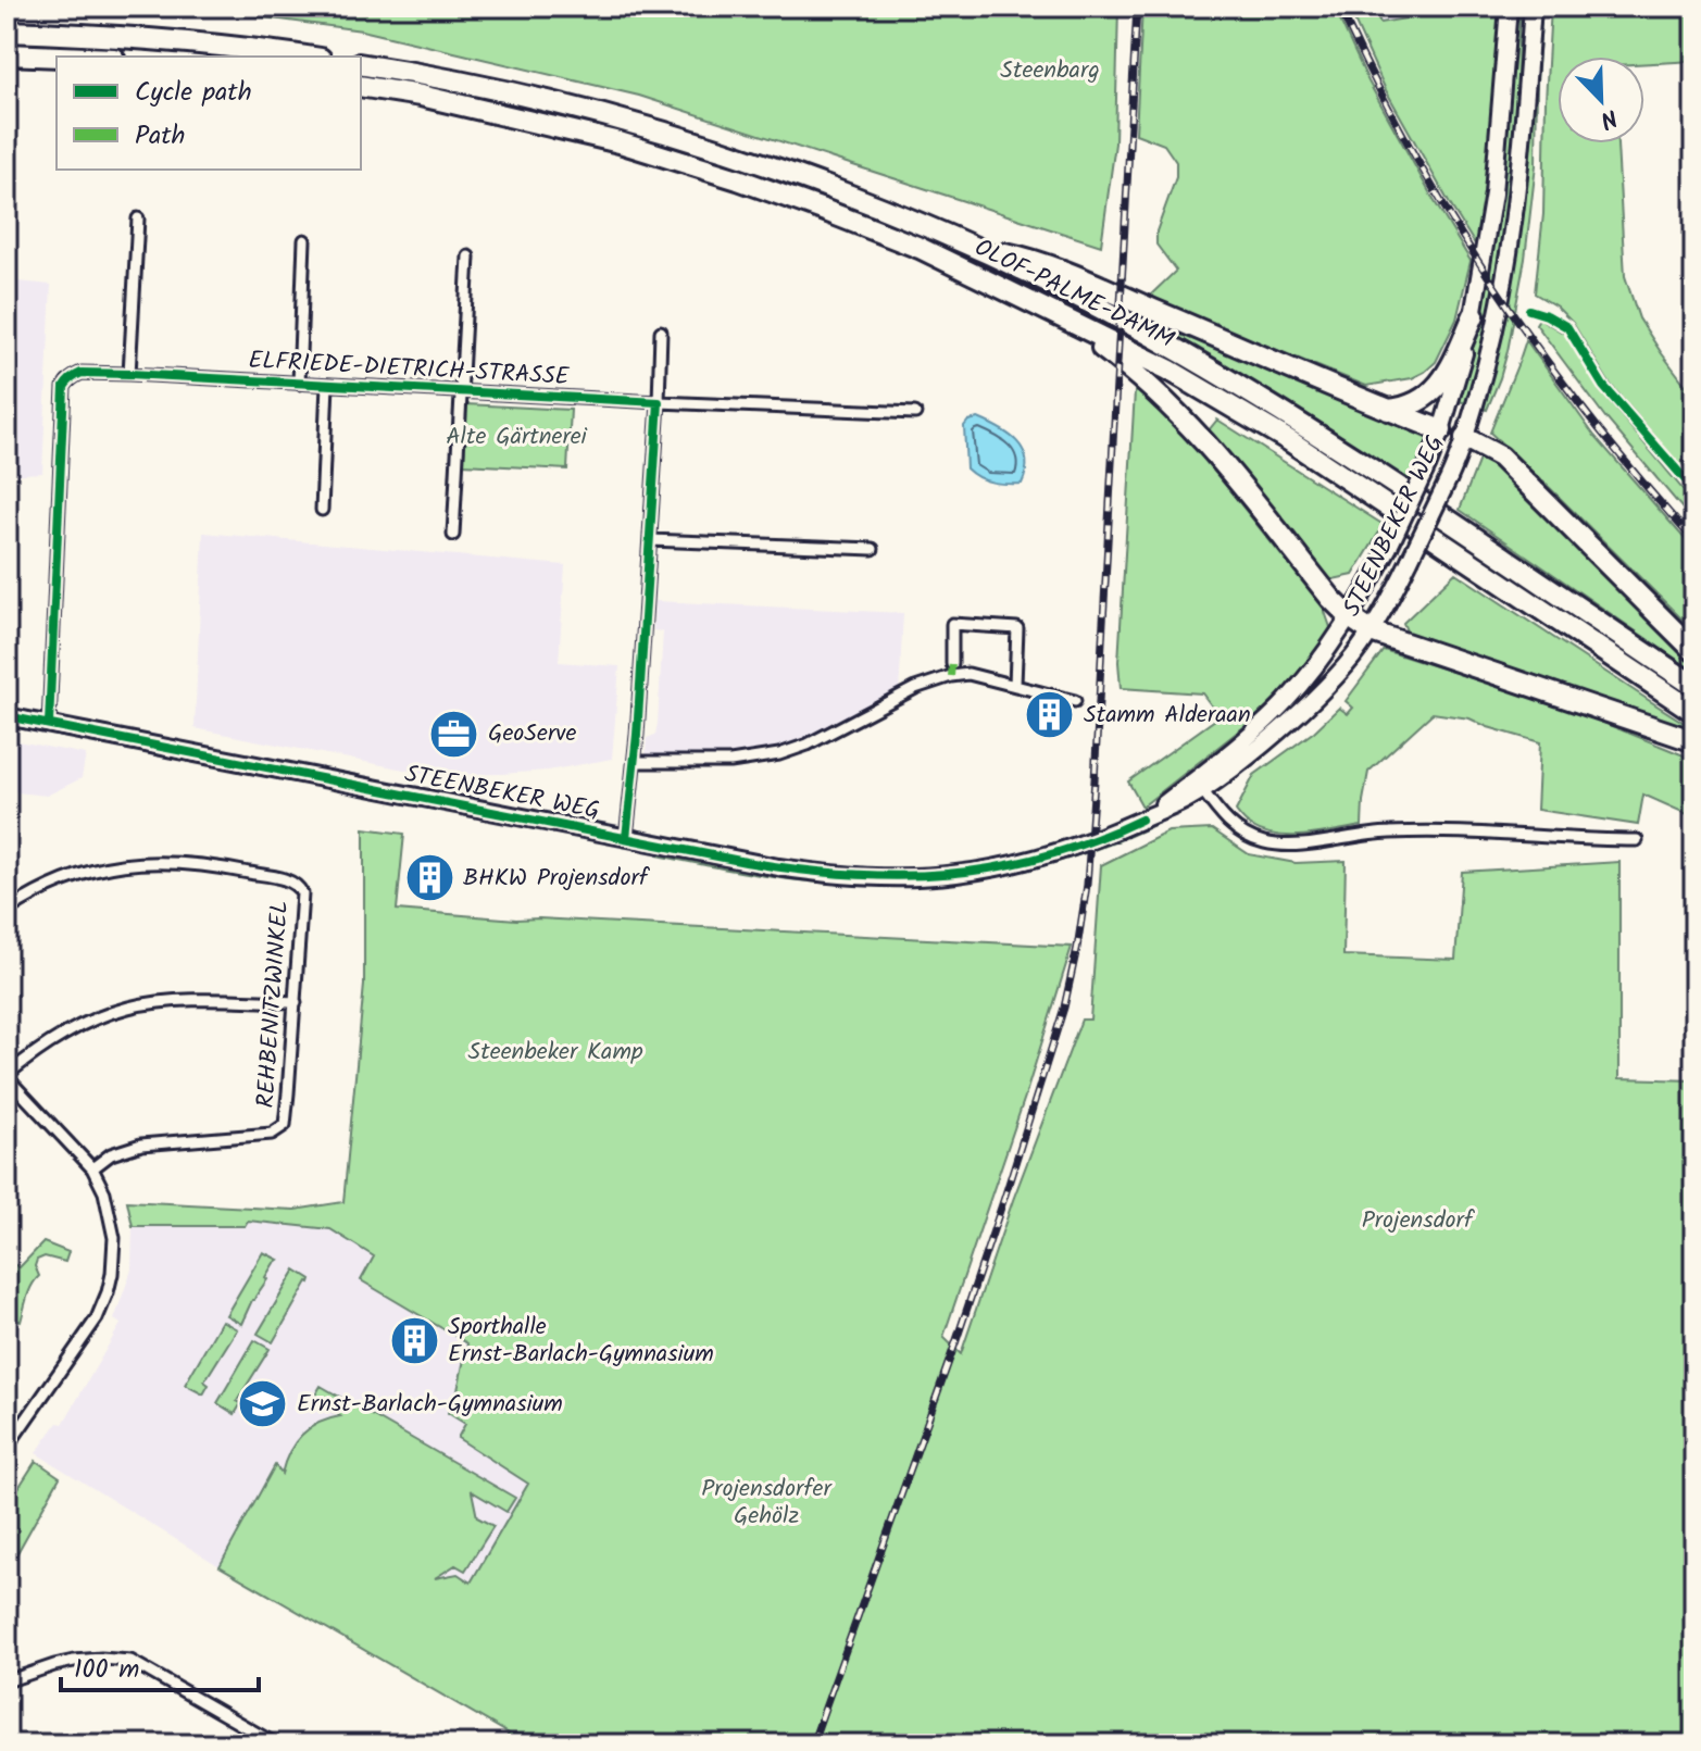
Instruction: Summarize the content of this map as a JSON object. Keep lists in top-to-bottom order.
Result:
{
  "streets": {
    "highway": ["OLOF-PALME-DAMM"],
    "main road": ["STEENBEKER WEG"],
    "street": ["ELFRIEDE-DIETRICH-STRASSE", "REHBENITZWINKEL"]
  },
  "crossings": [
    ["ELFRIEDE-DIETRICH-STRASSE", "STEENBEKER WEG"]
  ],
  "parks": [
    "Steenbarg",
    "Alte Gärtnerei",
    "Steenbeker Kamp",
    "Projensdorf",
    "Projensdorfer Gehölz"
  ],
  "places": {
    "building": ["Stamm Alderaan", "BHKW Projensdorf", "Sporthalle Ernst-Barlach-Gymnasium"],
    "office": ["GeoServe"],
    "school or university": ["Ernst-Barlach-Gymnasium"]
  },
  "legend": ["Cycle path", "Path"],
  "scale_bar": "100 m",
  "north": "bottom right"
}
